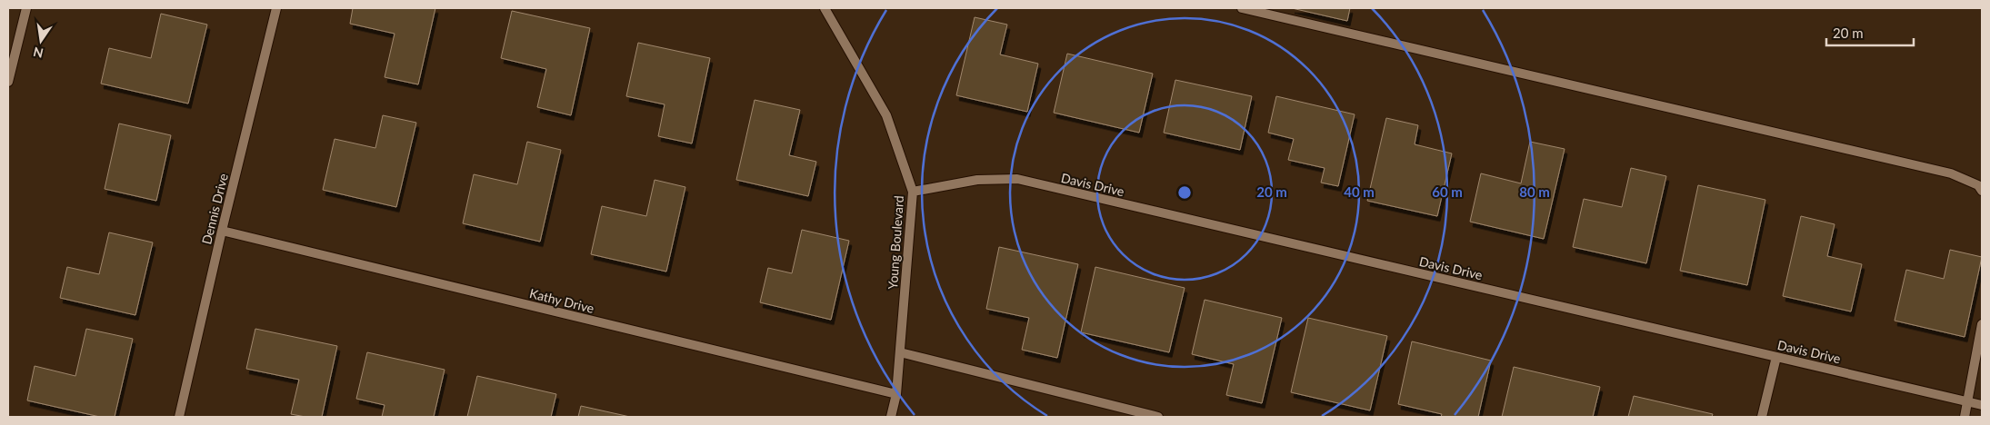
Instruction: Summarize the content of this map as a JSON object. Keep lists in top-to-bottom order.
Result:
{
  "streets": {
    "street": [
      "Davis Drive",
      "Dennis Drive",
      "Young Boulevard",
      "Kathy Drive"
    ]
  },
  "crossings": [
    ["Davis Drive", "Young Boulevard"],
    ["Dennis Drive", "Kathy Drive"],
    ["Young Boulevard", "Kathy Drive"]
  ],
  "scale_bar": "20 m",
  "north": "bottom",
  "rings": [
    "20 m",
    "40 m",
    "60 m",
    "80 m"
  ]
}
